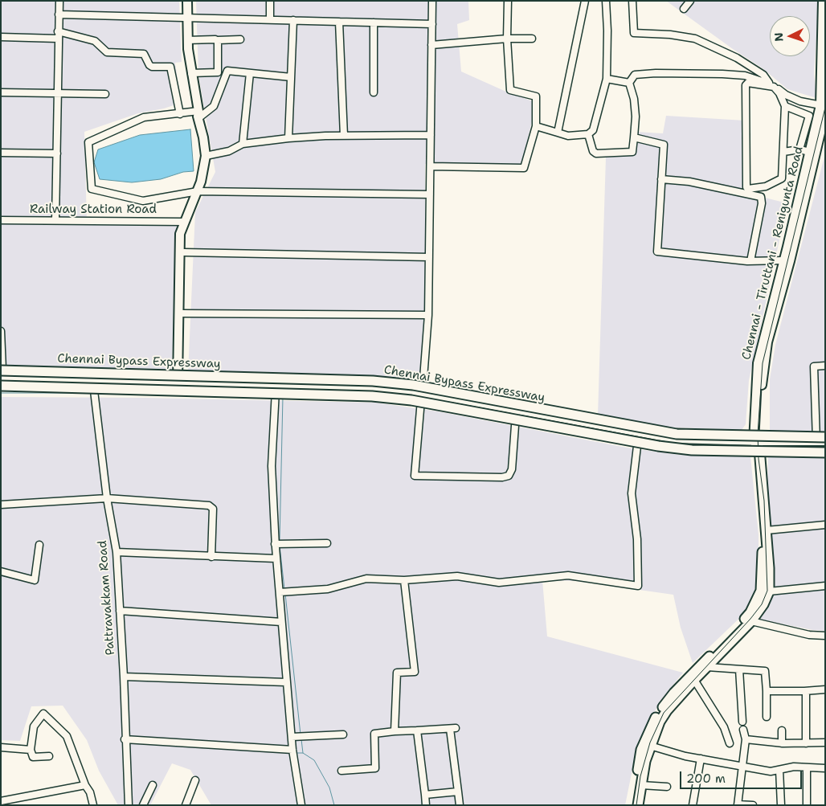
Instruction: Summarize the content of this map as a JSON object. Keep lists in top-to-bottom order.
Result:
{
  "streets": {
    "highway": ["Chennai - Tiruttani - Renigunta Road", "Chennai Bypass Expressway"],
    "street": ["Railway Station Road", "Pattravakkam Road"]
  },
  "scale_bar": "200 m",
  "north": "left"
}
